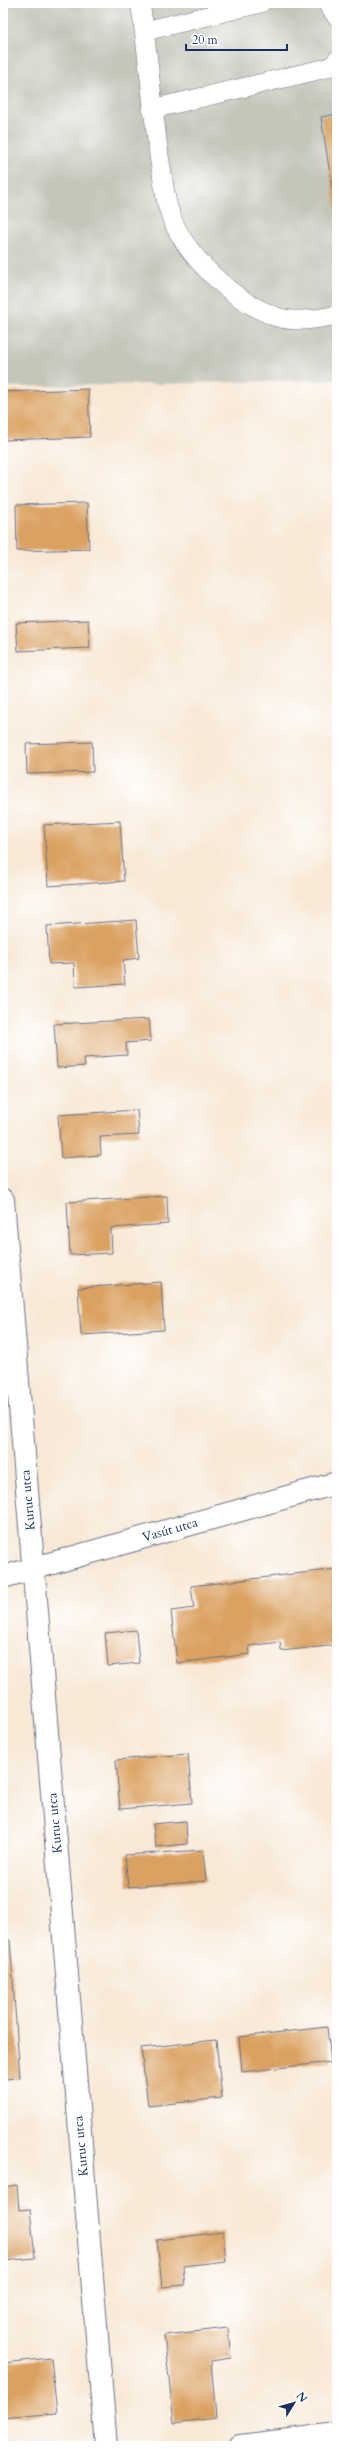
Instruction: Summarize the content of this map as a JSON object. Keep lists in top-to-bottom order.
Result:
{
  "streets": {
    "street": ["Kuruc utca", "Vasút utca"]
  },
  "crossings": [
    ["Kuruc utca", "Vasút utca"]
  ],
  "scale_bar": "20 m",
  "north": "top right"
}
